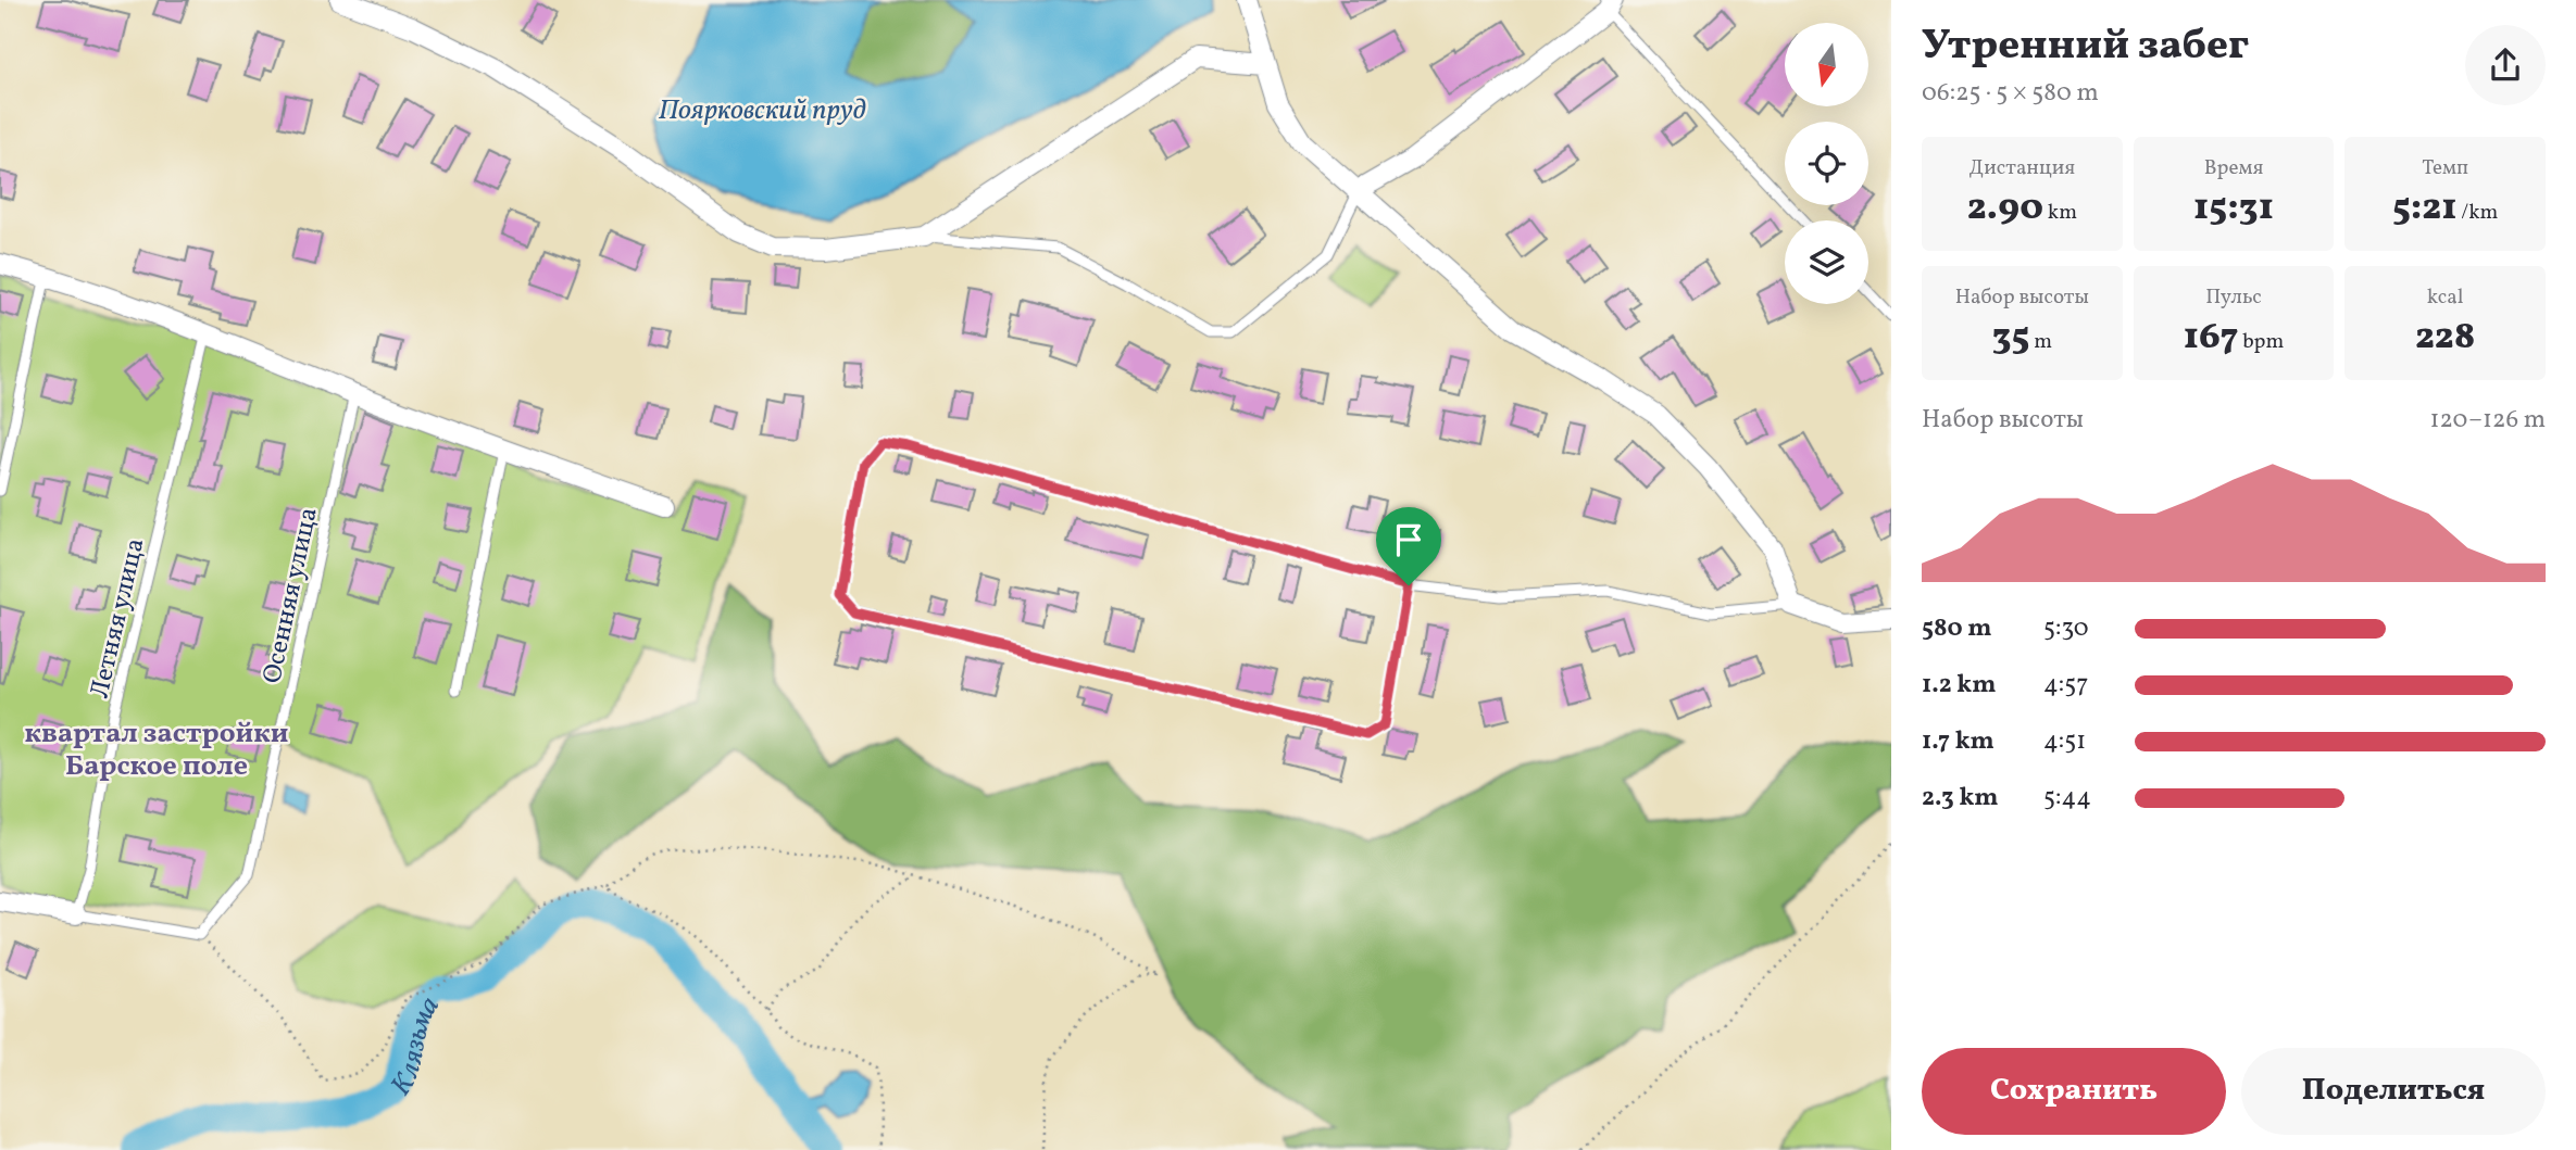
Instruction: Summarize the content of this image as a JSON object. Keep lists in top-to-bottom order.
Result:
{
  "streets": {
    "lane": ["Осенняя улица", "Летняя улица"]
  },
  "districts": ["квартал застройки Барское поле"],
  "water": ["Поярковский пруд", "Клязьма"],
  "north": "bottom",
  "page": {
    "heading": ["Утренний забег", "06:25 · 5 × 580 m"],
    "stats": [
      ["Дистанция", "2.90 km"],
      ["Время", "15:31"],
      ["Темп", "5:21 /km"],
      ["Набор высоты", "35 m"],
      ["Пульс", "167 bpm"],
      ["kcal", "228"]
    ],
    "chart": ["Набор высоты", "120–126 m"],
    "list": [
      {
        "name": "580 m",
        "note": "5:30"
      },
      {
        "name": "1.2 km",
        "note": "4:57"
      },
      {
        "name": "1.7 km",
        "note": "4:51"
      },
      {
        "name": "2.3 km",
        "note": "5:44"
      }
    ],
    "buttons": ["Сохранить", "Поделиться"]
  }
}
